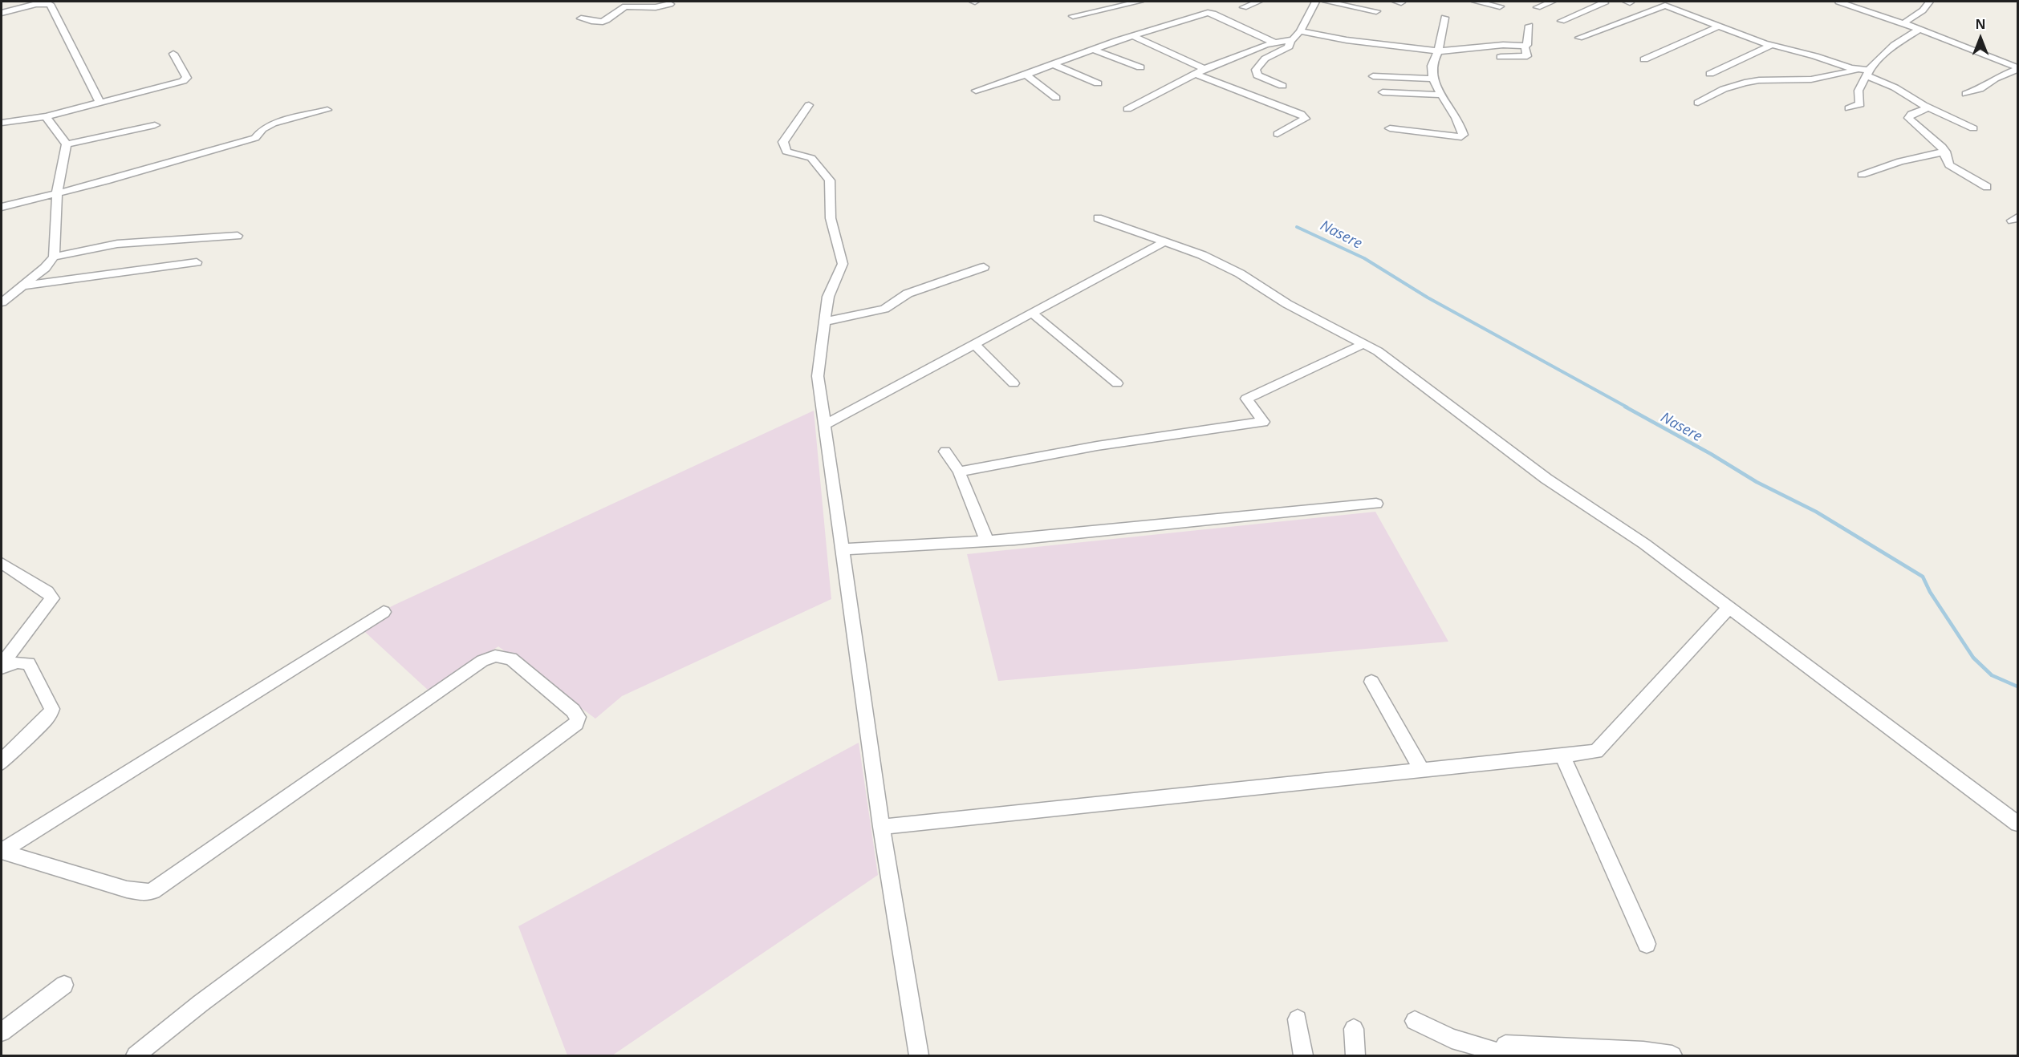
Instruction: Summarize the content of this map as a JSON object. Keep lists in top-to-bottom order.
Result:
{
  "water": ["Nasere"],
  "north": "top"
}
